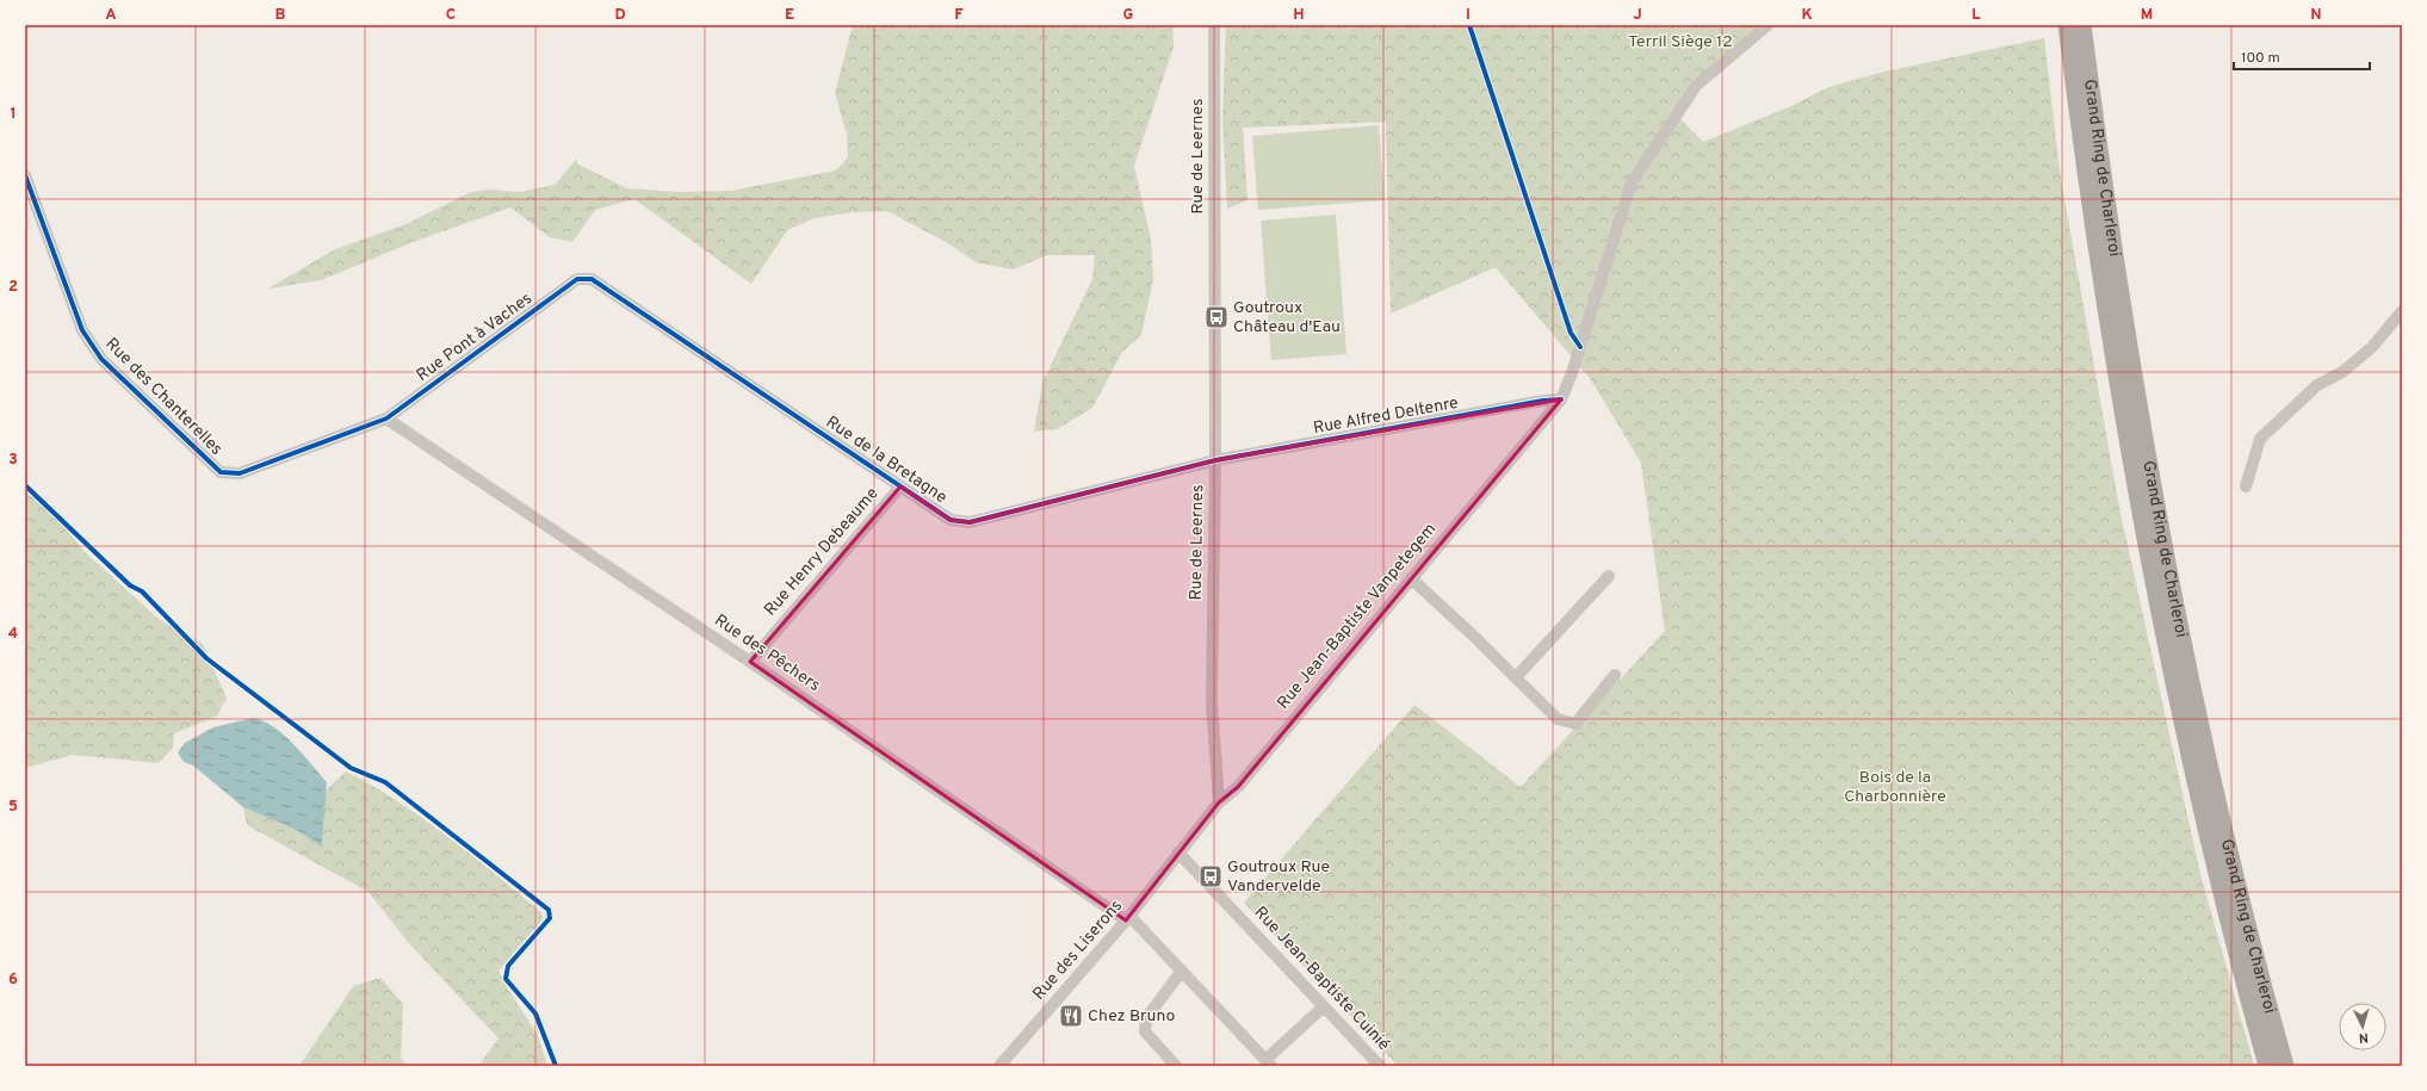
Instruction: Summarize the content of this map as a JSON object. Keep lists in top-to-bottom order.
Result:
{
  "streets": {
    "highway": ["Grand Ring de Charleroi"],
    "street": [
      "Rue de Leernes",
      "Rue Pont à Vaches",
      "Rue des Chanterelles",
      "Rue Alfred Deltenre",
      "Rue de la Bretagne",
      "Rue Henry Debeaume",
      "Rue Jean-Baptiste Vanpetegem",
      "Rue des Pêchers",
      "Rue des Liserons",
      "Rue Jean-Baptiste Cuinié"
    ]
  },
  "crossings": [
    ["Rue de Leernes", "Rue Alfred Deltenre"],
    ["Rue de Leernes", "Rue de la Bretagne"],
    ["Rue de Leernes", "Rue Jean-Baptiste Vanpetegem"],
    ["Rue Pont à Vaches", "Rue des Chanterelles"],
    ["Rue Pont à Vaches", "Rue de la Bretagne"],
    ["Rue Pont à Vaches", "Rue des Pêchers"],
    ["Rue des Chanterelles", "Rue des Pêchers"],
    ["Rue Alfred Deltenre", "Rue de la Bretagne"],
    ["Rue Alfred Deltenre", "Rue Jean-Baptiste Vanpetegem"],
    ["Rue de la Bretagne", "Rue Henry Debeaume"],
    ["Rue Henry Debeaume", "Rue des Pêchers"],
    ["Rue Jean-Baptiste Vanpetegem", "Rue des Liserons"],
    ["Rue Jean-Baptiste Vanpetegem", "Rue Jean-Baptiste Cuinié"],
    ["Rue des Pêchers", "Rue des Liserons"],
    ["Rue des Liserons", "Rue Jean-Baptiste Cuinié"]
  ],
  "parks": ["Terril Siège 12", "Bois de la Charbonnière"],
  "places": {
    "bus stop": ["Goutroux Château d'Eau", "Goutroux Rue Vandervelde"],
    "restaurant": ["Chez Bruno"]
  },
  "scale_bar": "100 m",
  "north": "bottom",
  "grid": {
    "columns": [
      "A",
      "B",
      "C",
      "D",
      "E",
      "F",
      "G",
      "H",
      "I",
      "J",
      "K",
      "L",
      "M",
      "N"
    ],
    "rows": [
      "1",
      "2",
      "3",
      "4",
      "5",
      "6"
    ]
  }
}
